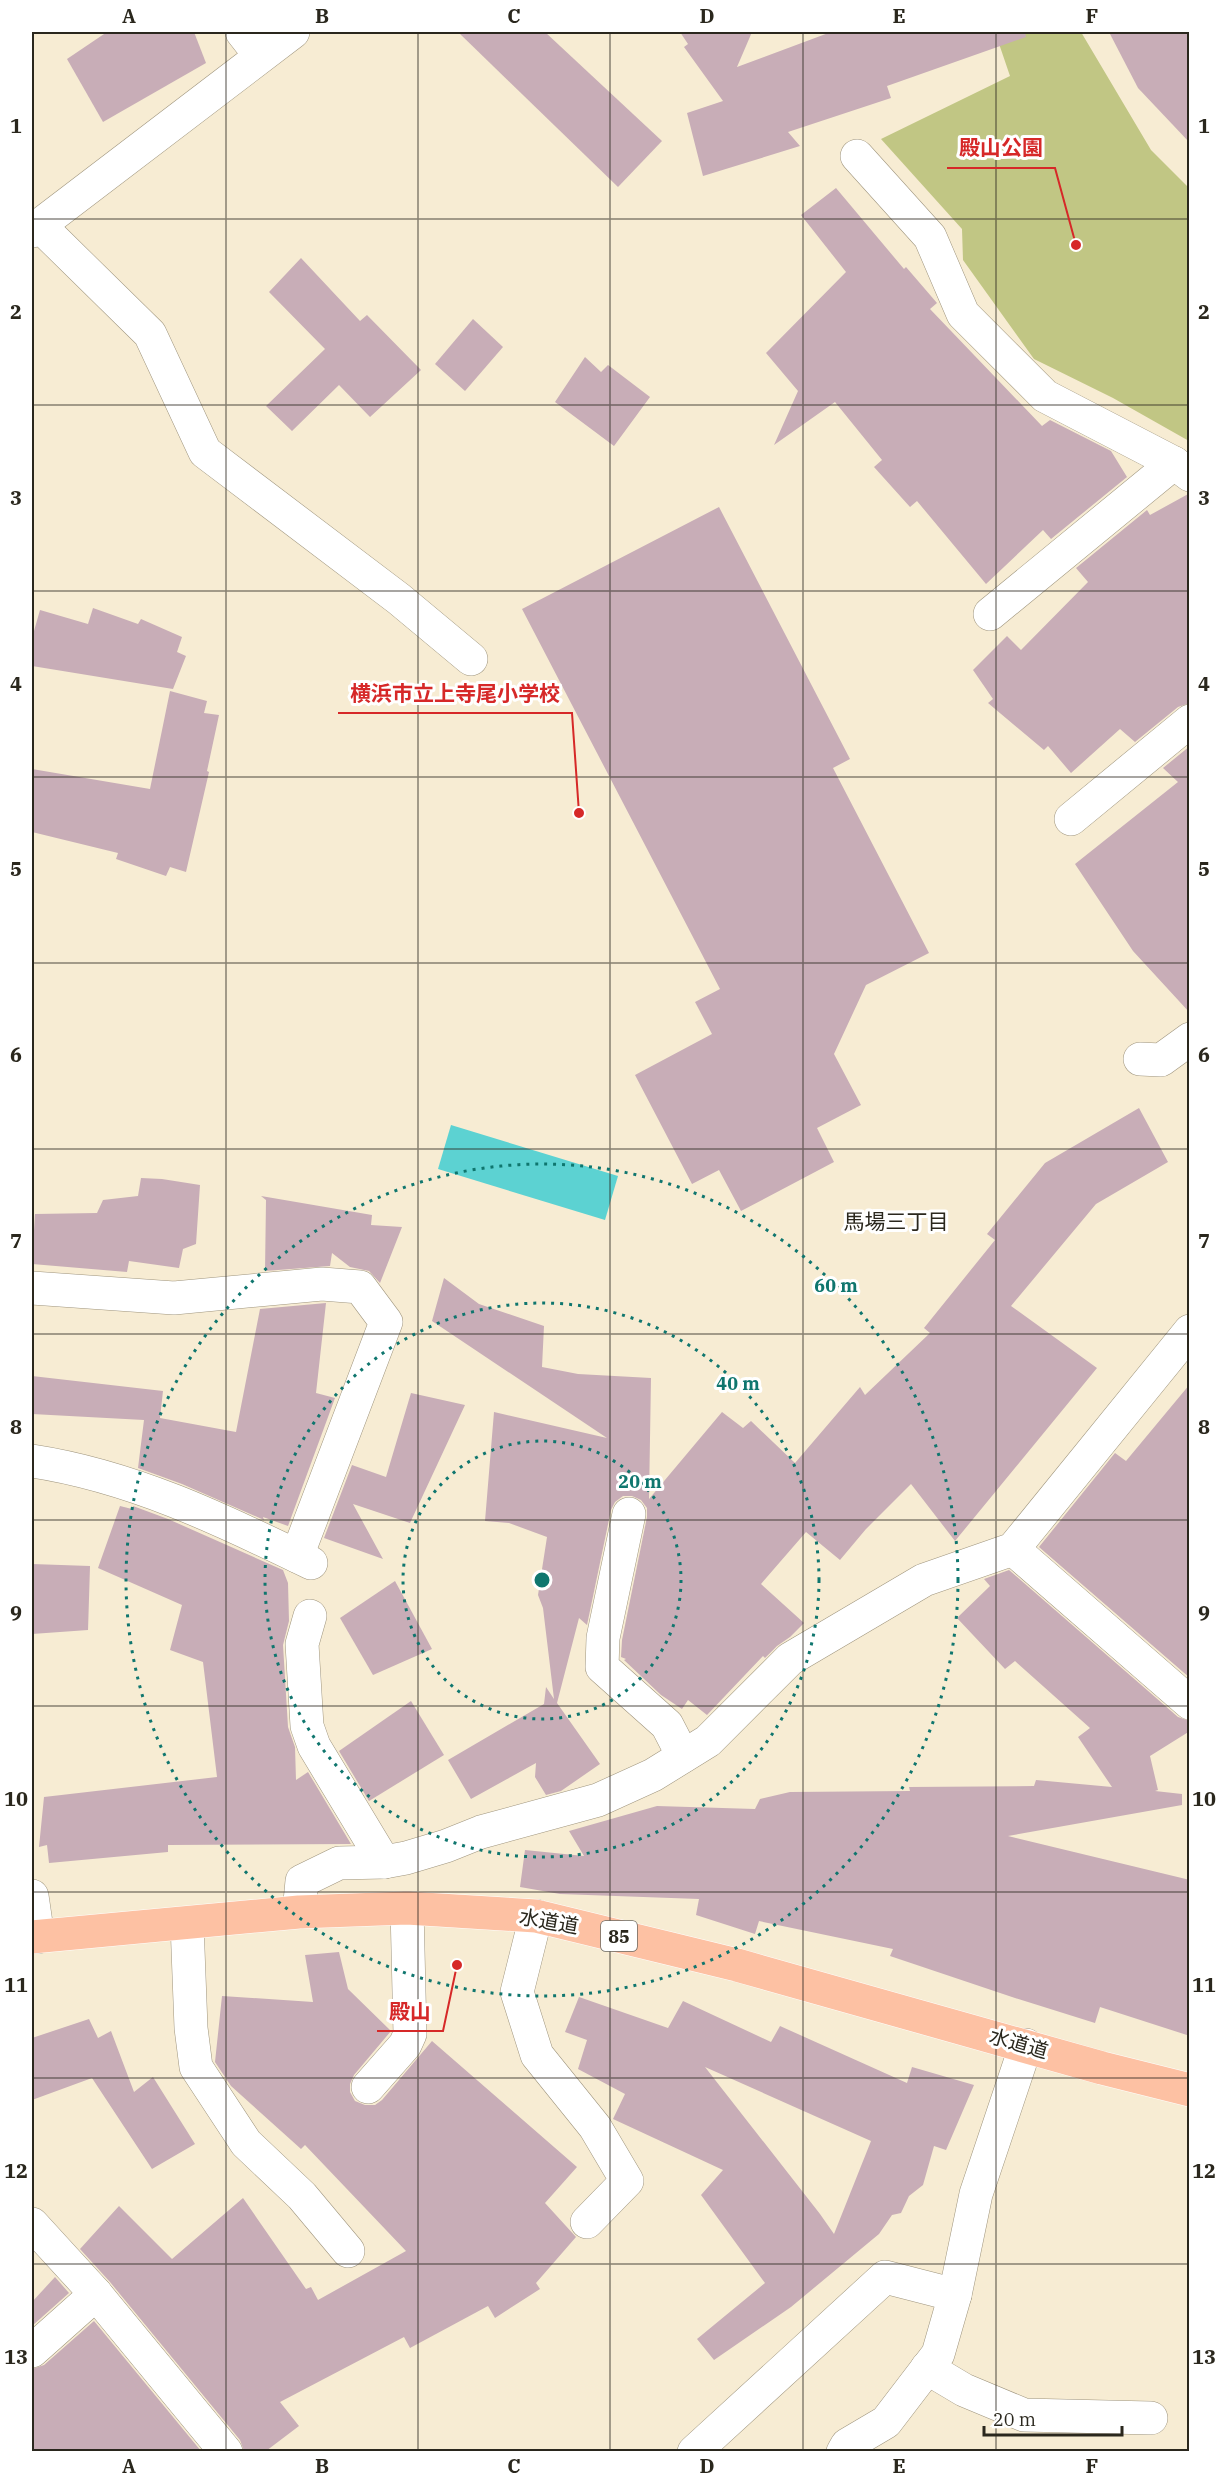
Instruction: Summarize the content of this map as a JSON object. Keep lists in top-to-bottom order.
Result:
{
  "streets": {
    "main road": ["水道道", "85"]
  },
  "districts": ["馬場三丁目"],
  "places": ["殿山公園", "横浜市立上寺尾小学校", "殿山"],
  "scale_bar": "20 m",
  "grid": {
    "columns": [
      "A",
      "B",
      "C",
      "D",
      "E",
      "F"
    ],
    "rows": [
      "1",
      "2",
      "3",
      "4",
      "5",
      "6",
      "7",
      "8",
      "9",
      "10",
      "11",
      "12",
      "13"
    ]
  },
  "rings": ["60 m", "40 m", "20 m"]
}
